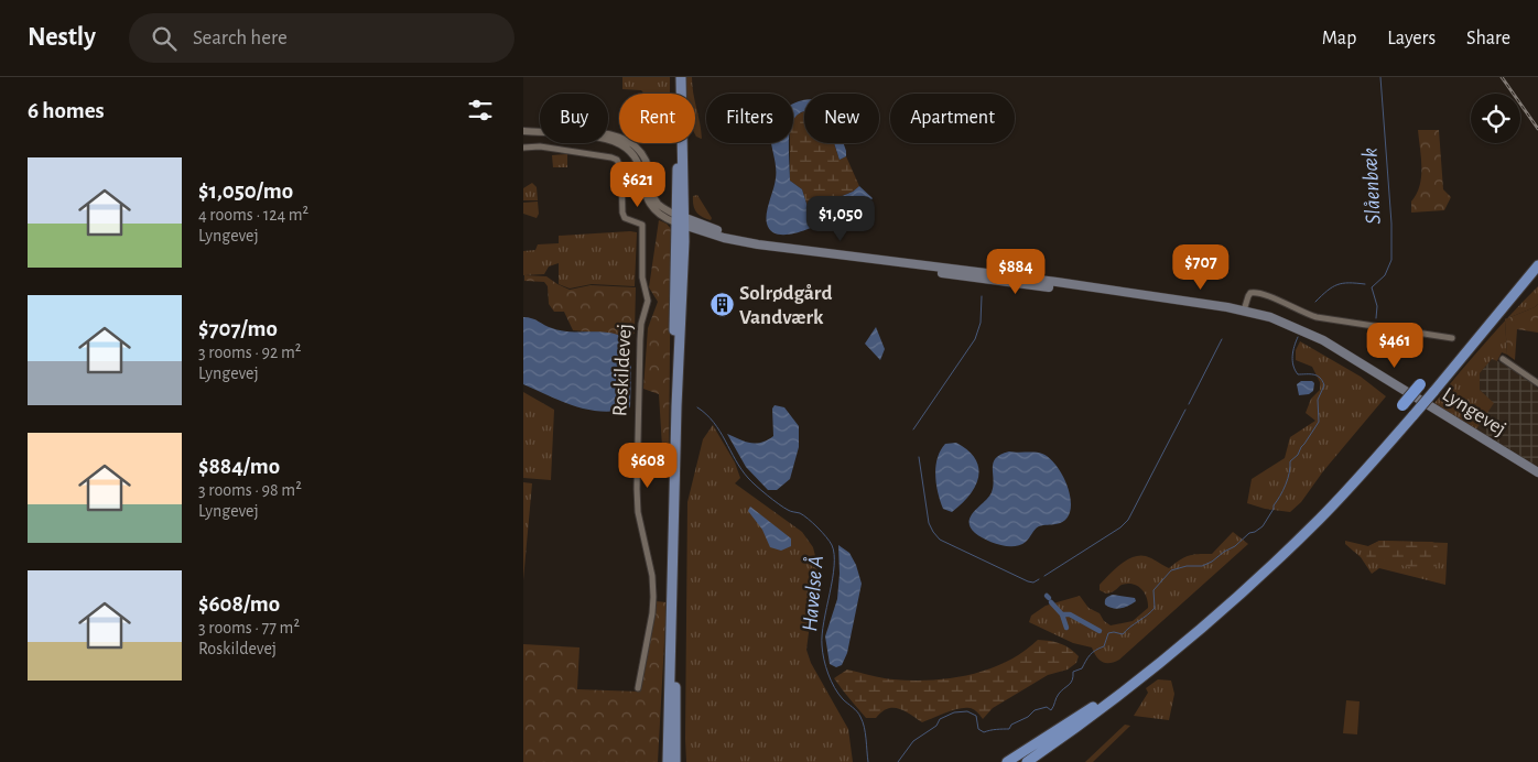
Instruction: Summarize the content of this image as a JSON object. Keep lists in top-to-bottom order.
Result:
{
  "streets": {
    "main road": ["Lyngevej"],
    "street": ["Roskildevej"]
  },
  "water": ["Slåenbæk", "Havelse Å"],
  "places": {
    "building": ["Solrødgård Vandværk"]
  },
  "page": {
    "header": "Nestly",
    "search": "Search here",
    "nav": ["Map", "Layers", "Share"],
    "heading": "6 homes",
    "chip": [
      "Buy",
      "Rent",
      "Filters",
      "New",
      "Apartment"
    ],
    "list": [
      {
        "name": "$1,050/mo",
        "note": "4 rooms · 124 m² · Lyngevej"
      },
      {
        "name": "$707/mo",
        "note": "3 rooms · 92 m² · Lyngevej"
      },
      {
        "name": "$884/mo",
        "note": "3 rooms · 98 m² · Lyngevej"
      },
      {
        "name": "$608/mo",
        "note": "3 rooms · 77 m² · Roskildevej"
      }
    ],
    "price": [
      "$621",
      "$1,050",
      "$707",
      "$884",
      "$461",
      "$608"
    ]
  }
}
